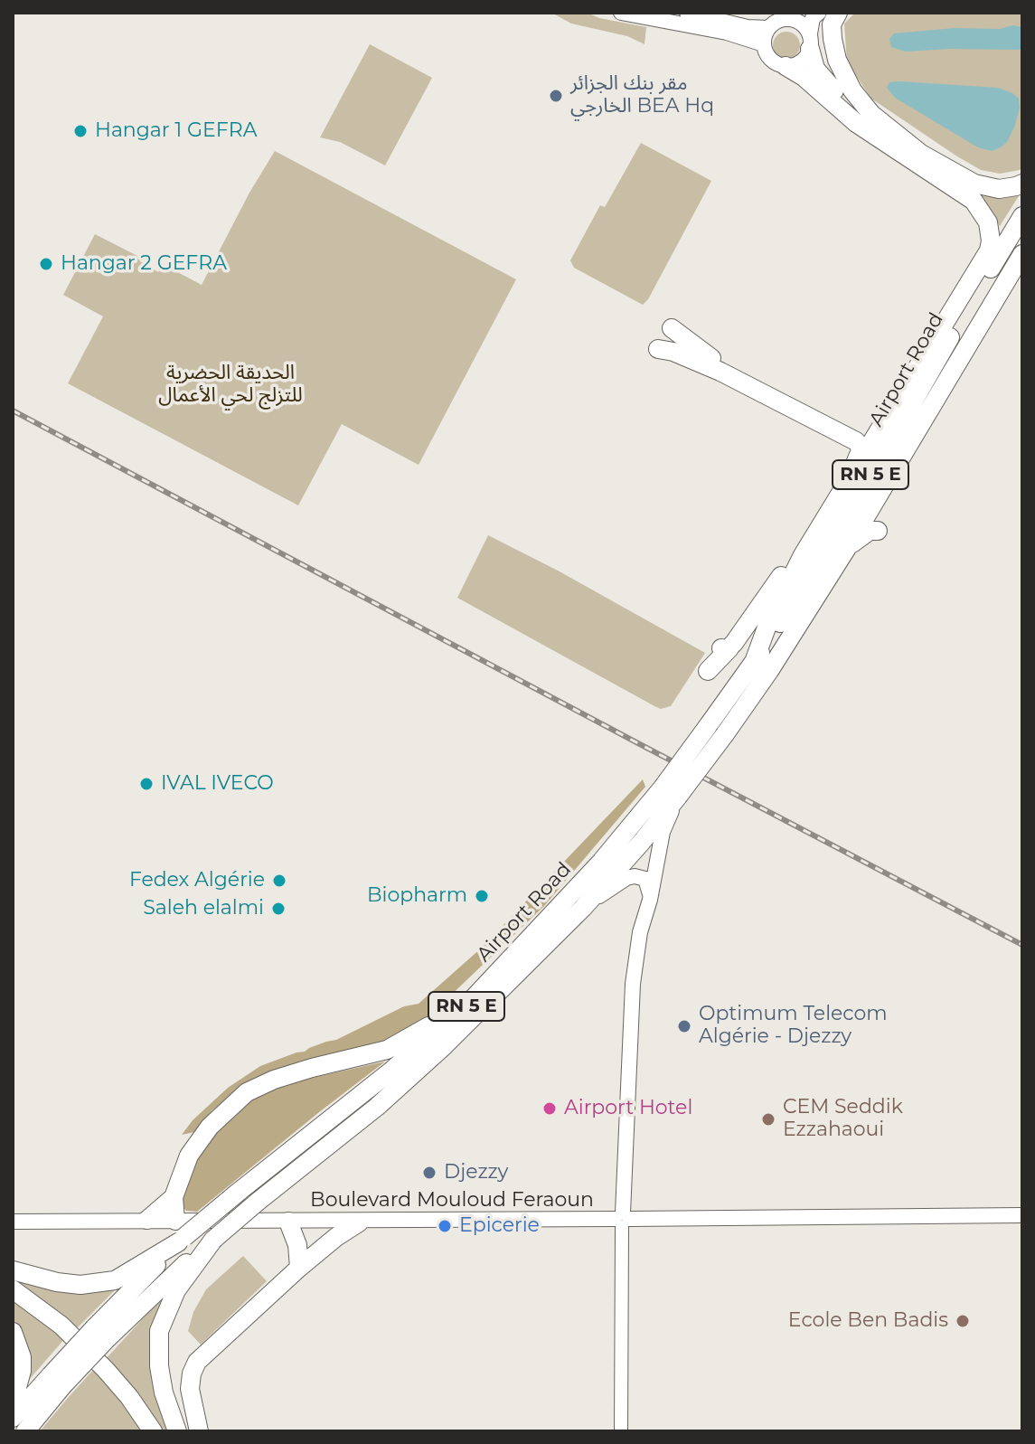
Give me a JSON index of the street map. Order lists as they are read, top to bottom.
{
  "streets": {
    "highway": ["Airport Road", "RN 5 E"],
    "main road": ["Boulevard Mouloud Feraoun"]
  },
  "crossings": [
    ["Airport Road", "RN 5 E"],
    ["Airport Road", "Boulevard Mouloud Feraoun"],
    ["RN 5 E", "Boulevard Mouloud Feraoun"]
  ],
  "parks": ["الحديقة الحضرية للتزلج لحي الأعمال"],
  "places": [
    "مقر بنك الجزائر الخارجي BEA Hq",
    "Hangar 1 GEFRA",
    "Hangar 2 GEFRA",
    "IVAL IVECO",
    "Fedex Algérie",
    "Biopharm",
    "Saleh elalmi",
    "Optimum Telecom Algérie - Djezzy",
    "Airport Hotel",
    "CEM Seddik Ezzahaoui",
    "Djezzy",
    "Epicerie",
    "Ecole Ben Badis"
  ]
}
